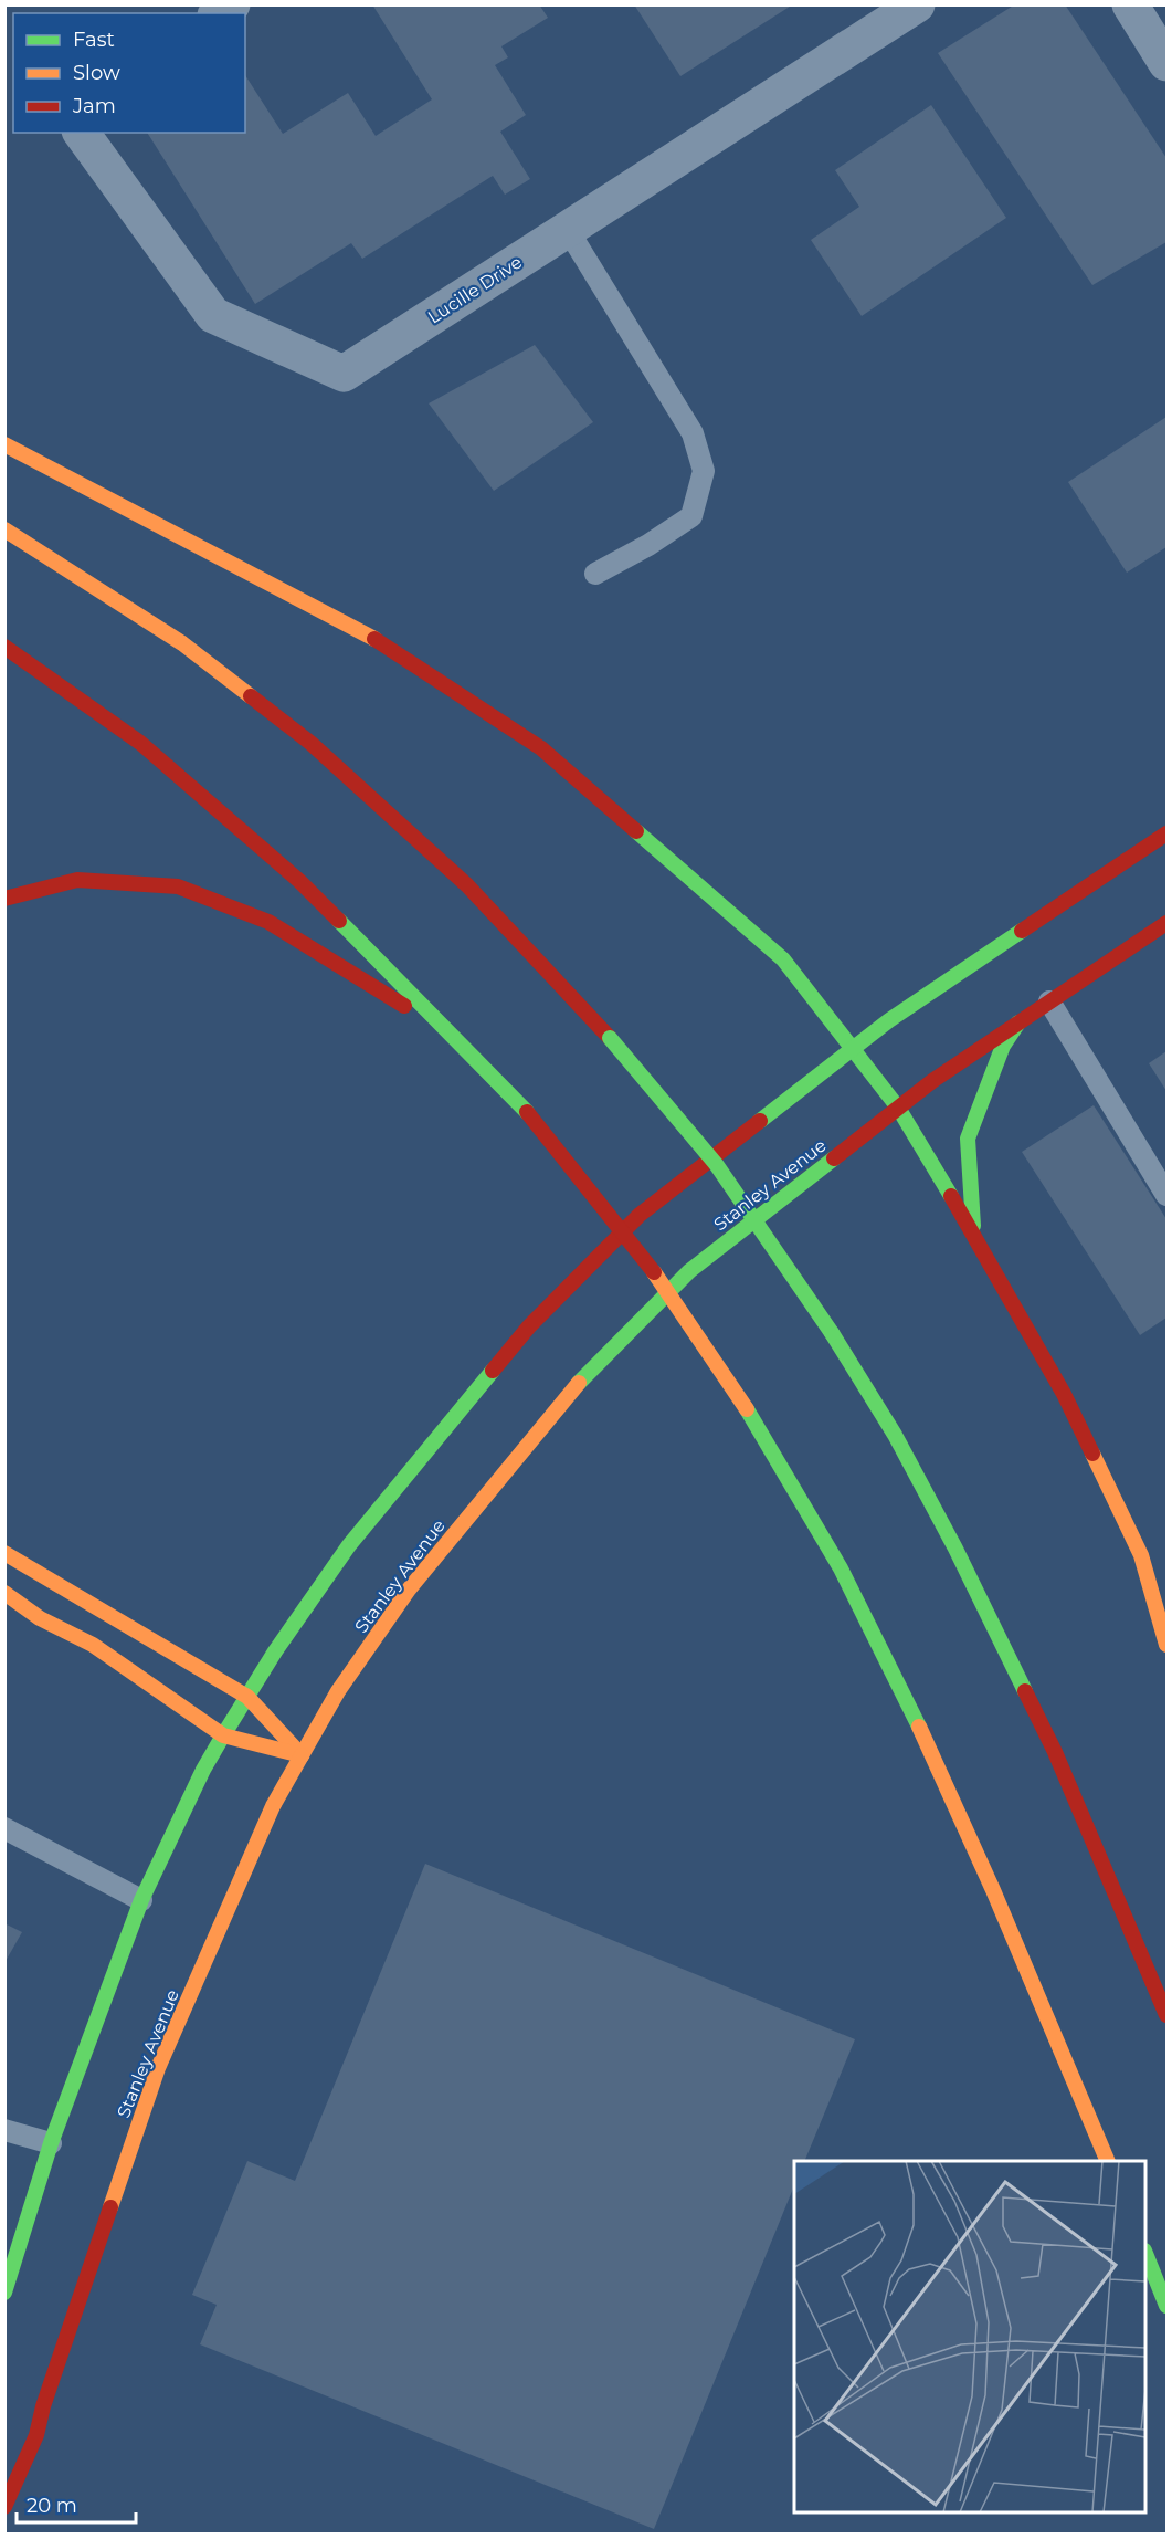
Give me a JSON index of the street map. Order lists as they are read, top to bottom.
{
  "streets": {
    "main road": ["Stanley Avenue"],
    "street": ["Lucille Drive"]
  },
  "legend": ["Fast", "Slow", "Jam"],
  "scale_bar": "20 m"
}
